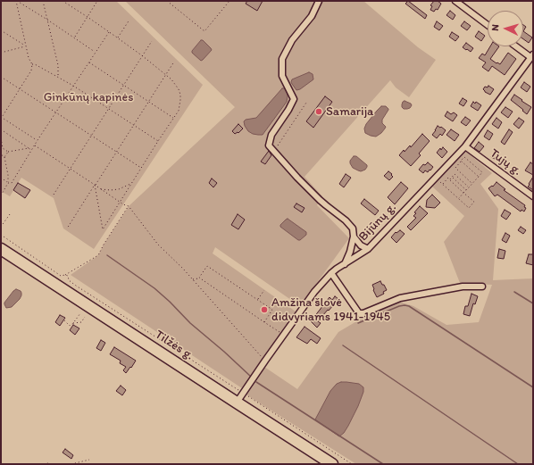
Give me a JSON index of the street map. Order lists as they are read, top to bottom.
{
  "streets": {
    "highway": ["Tilžės g."],
    "street": ["Tujų g.", "Bijūnų g."]
  },
  "crossings": [
    ["Tujų g.", "Bijūnų g."],
    ["Bijūnų g.", "Tilžės g."]
  ],
  "parks": ["Ginkūnų kapinės"],
  "places": ["Samarija", "Amžina šlovė didvyriams 1941-1945"],
  "north": "left"
}
